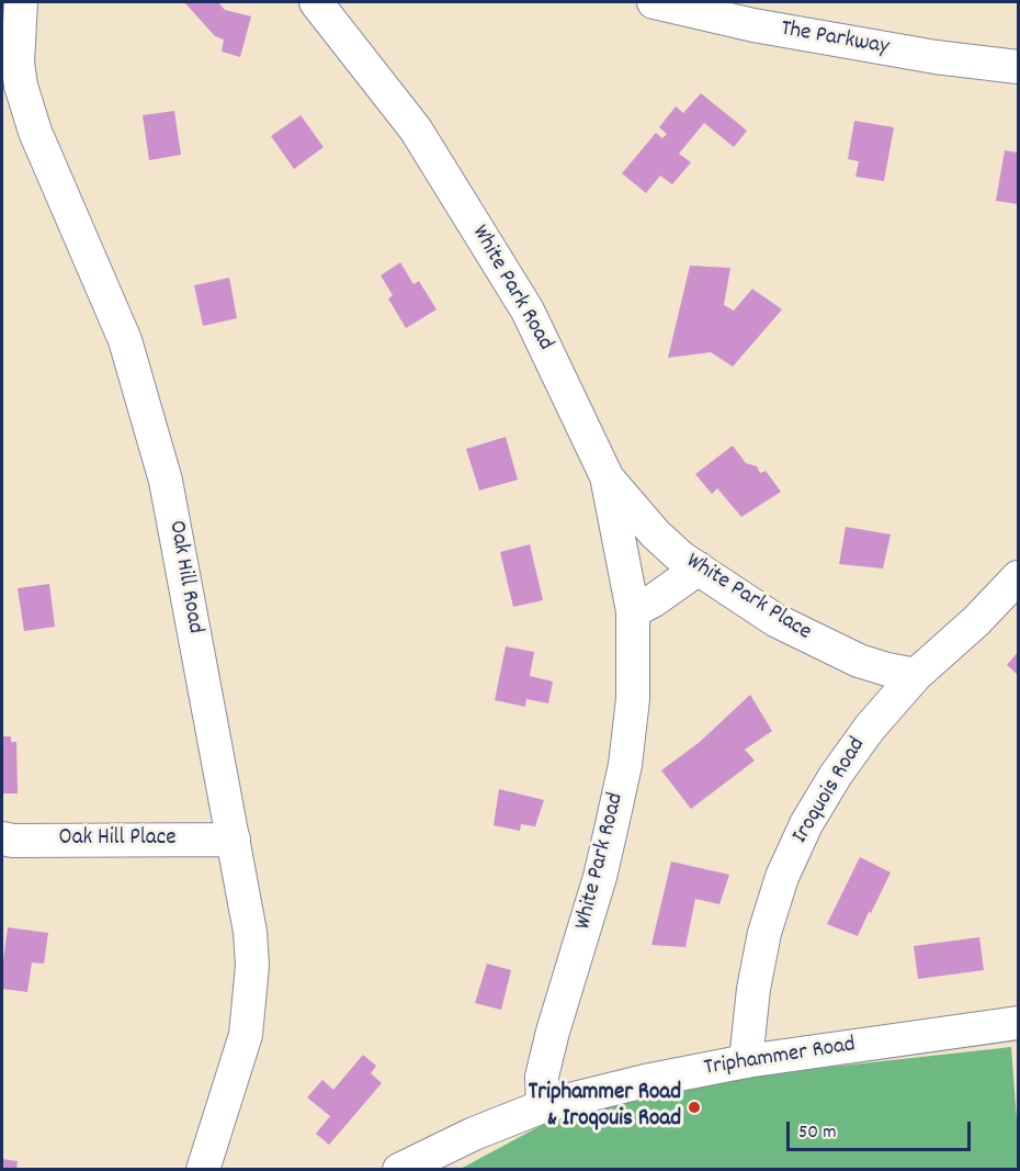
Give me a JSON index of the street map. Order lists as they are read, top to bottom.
{
  "streets": {
    "street": [
      "The Parkway",
      "White Park Road",
      "Oak Hill Road",
      "White Park Place",
      "Iroquois Road",
      "Oak Hill Place",
      "Triphammer Road"
    ]
  },
  "crossings": [
    ["White Park Road", "White Park Place"],
    ["White Park Road", "Triphammer Road"],
    ["Oak Hill Road", "Oak Hill Place"],
    ["White Park Place", "Iroquois Road"],
    ["Iroquois Road", "Triphammer Road"]
  ],
  "places": ["Triphammer Road & Iroqouis Road"],
  "scale_bar": "50 m"
}
